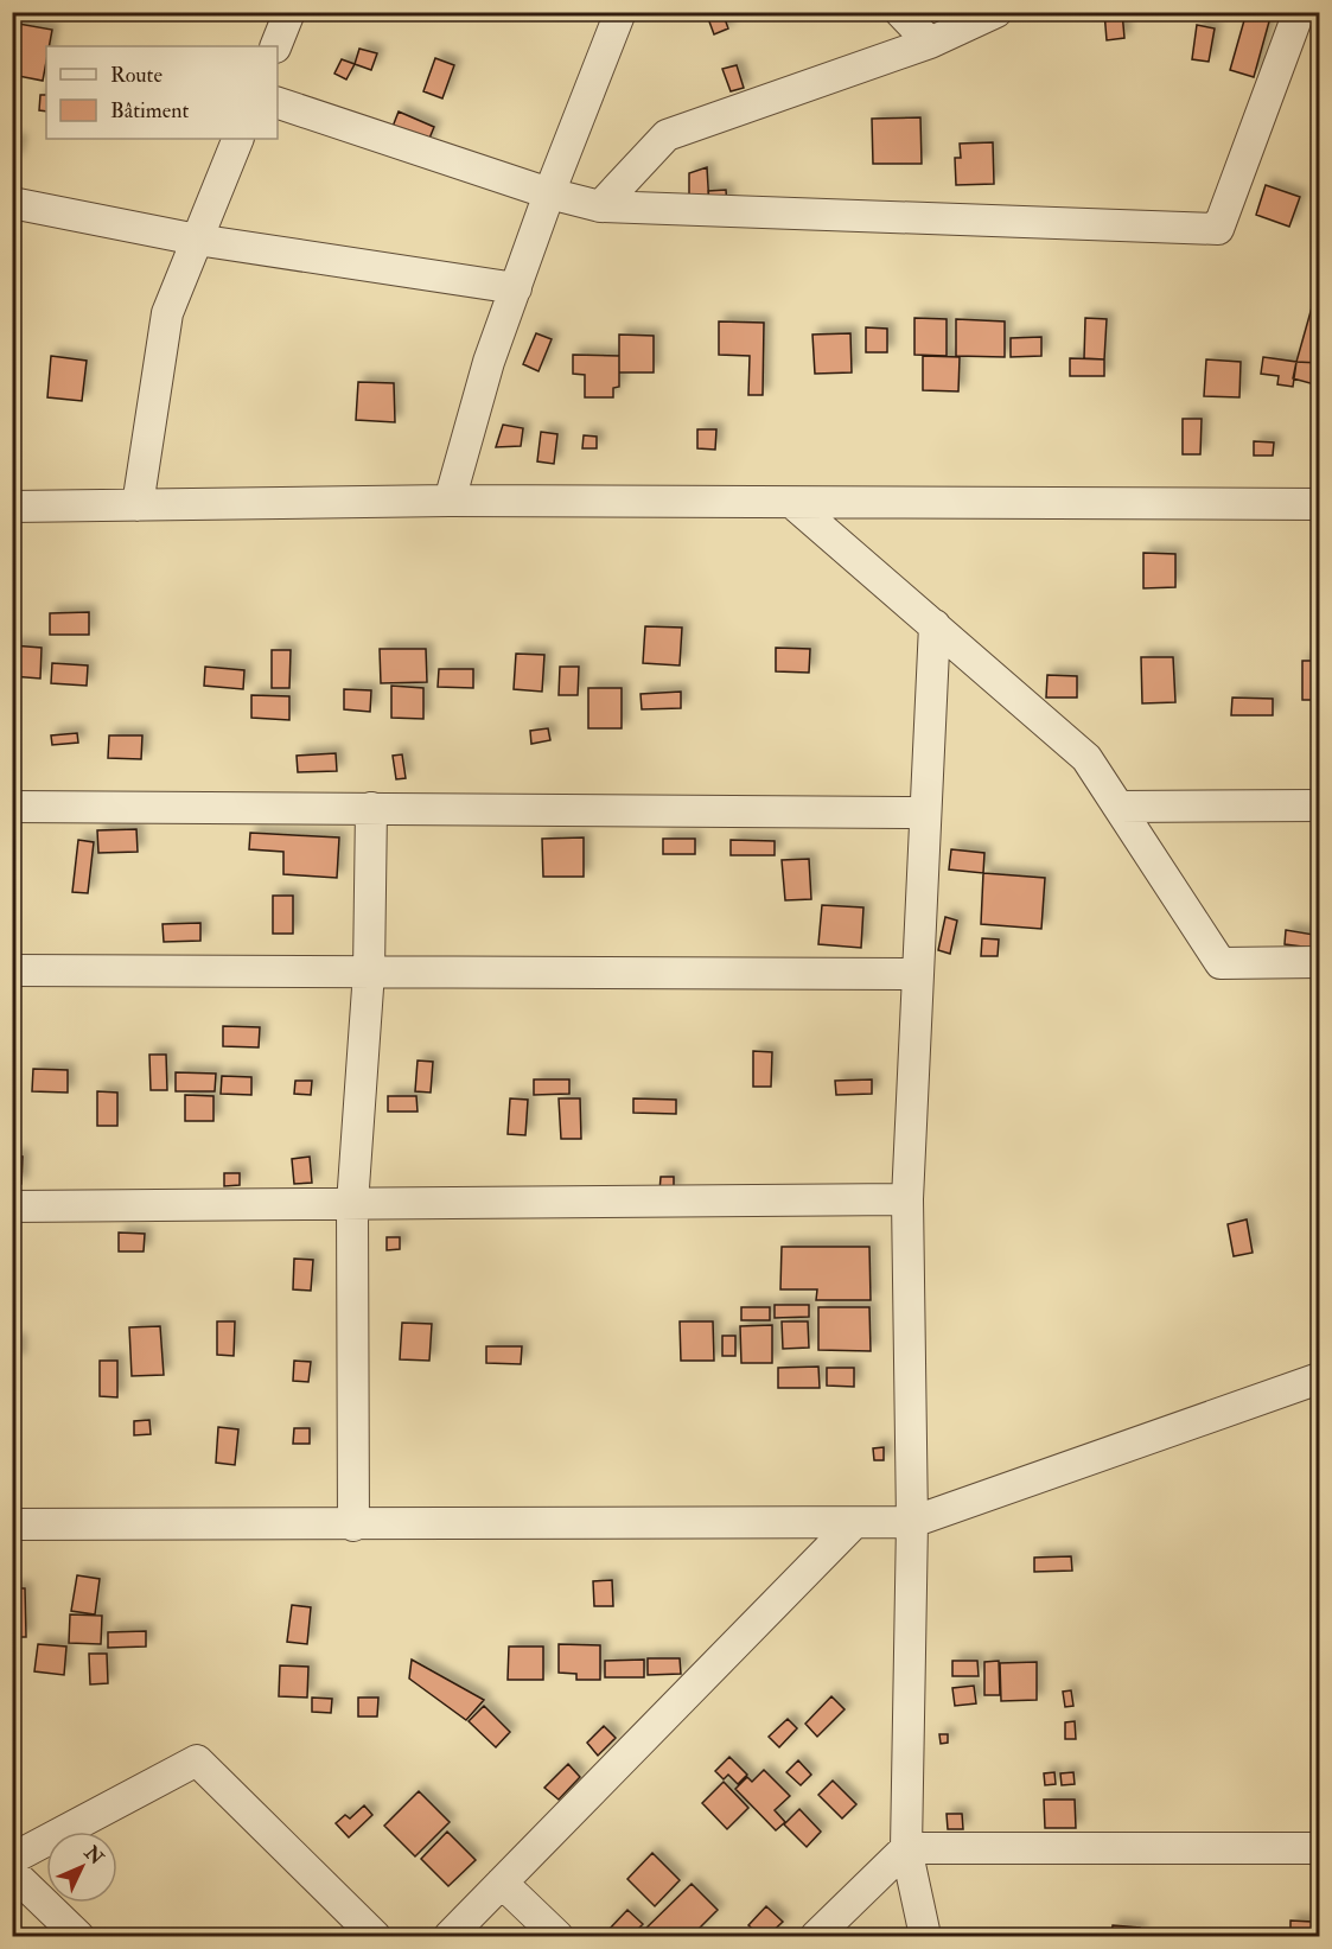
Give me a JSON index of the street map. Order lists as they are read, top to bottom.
{
  "legend": ["Route", "Bâtiment"],
  "north": "top right"
}
